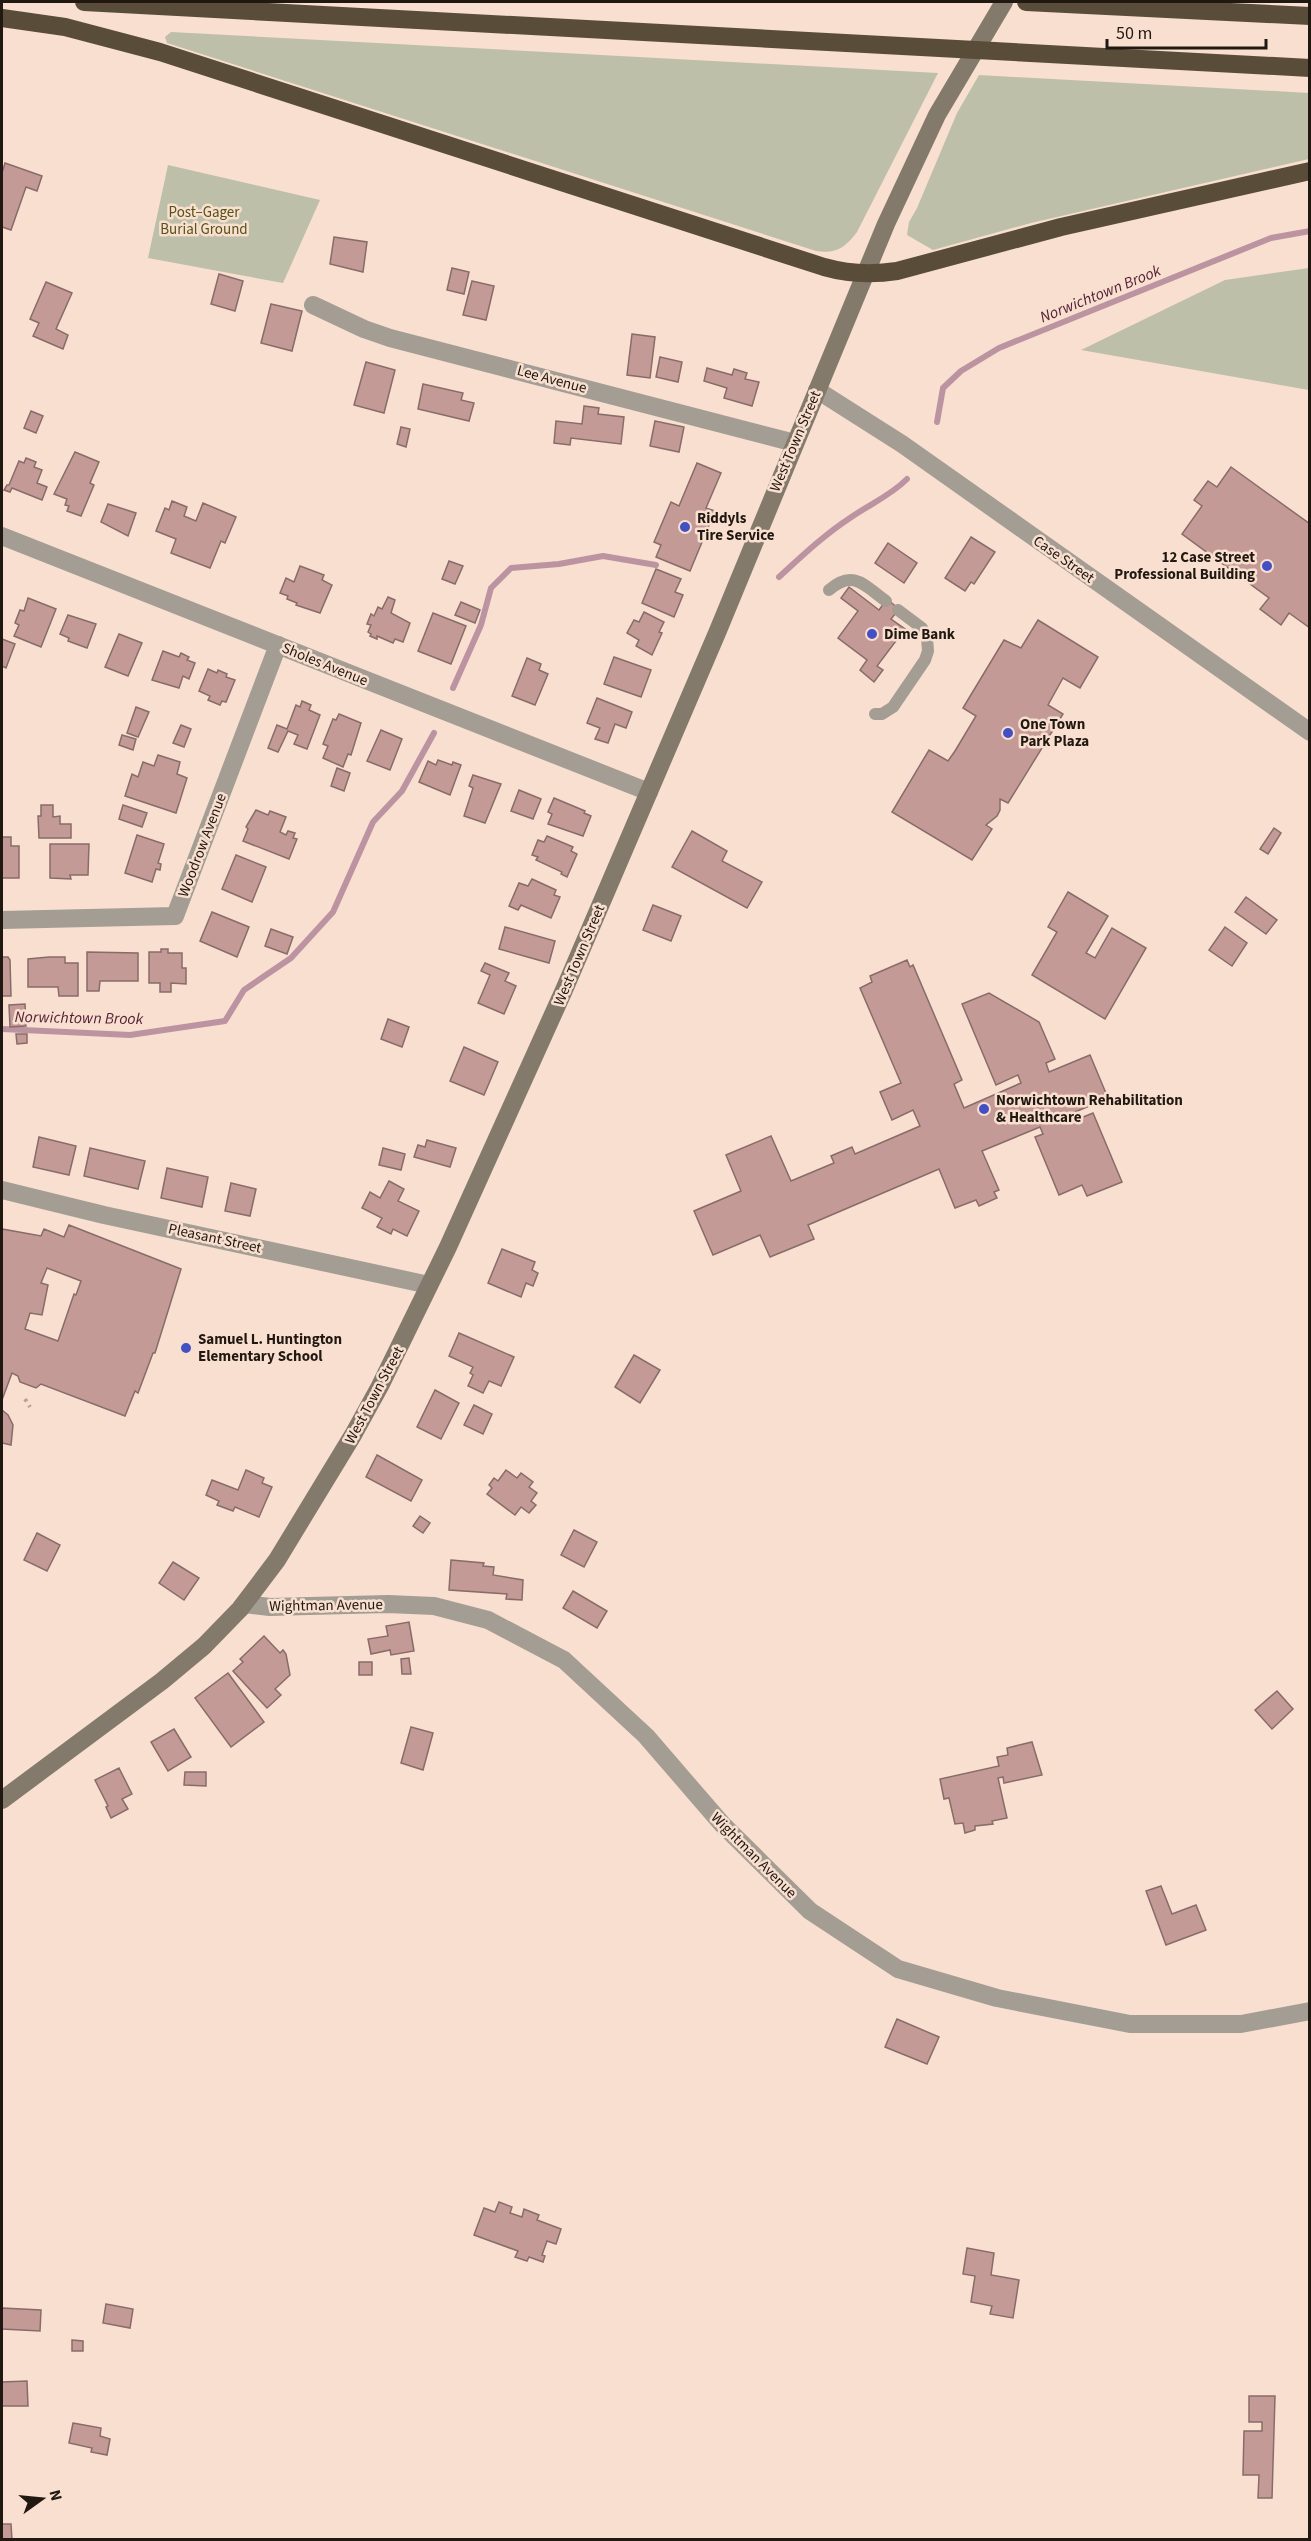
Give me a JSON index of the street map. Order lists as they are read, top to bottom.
{
  "streets": {
    "main road": ["West Town Street"],
    "street": [
      "Lee Avenue",
      "Case Street",
      "Sholes Avenue",
      "Woodrow Avenue",
      "Pleasant Street",
      "Wightman Avenue"
    ]
  },
  "crossings": [
    ["Lee Avenue", "West Town Street"],
    ["West Town Street", "Case Street"],
    ["West Town Street", "Sholes Avenue"],
    ["West Town Street", "Pleasant Street"],
    ["West Town Street", "Wightman Avenue"],
    ["Sholes Avenue", "Woodrow Avenue"]
  ],
  "water": ["Norwichtown Brook"],
  "parks": ["Post–Gager Burial Ground"],
  "places": [
    "Riddyls Tire Service",
    "12 Case Street Professional Building",
    "Dime Bank",
    "One Town Park Plaza",
    "Norwichtown Rehabilitation & Healthcare",
    "Samuel L. Huntington Elementary School"
  ],
  "scale_bar": "50 m",
  "north": "right"
}
